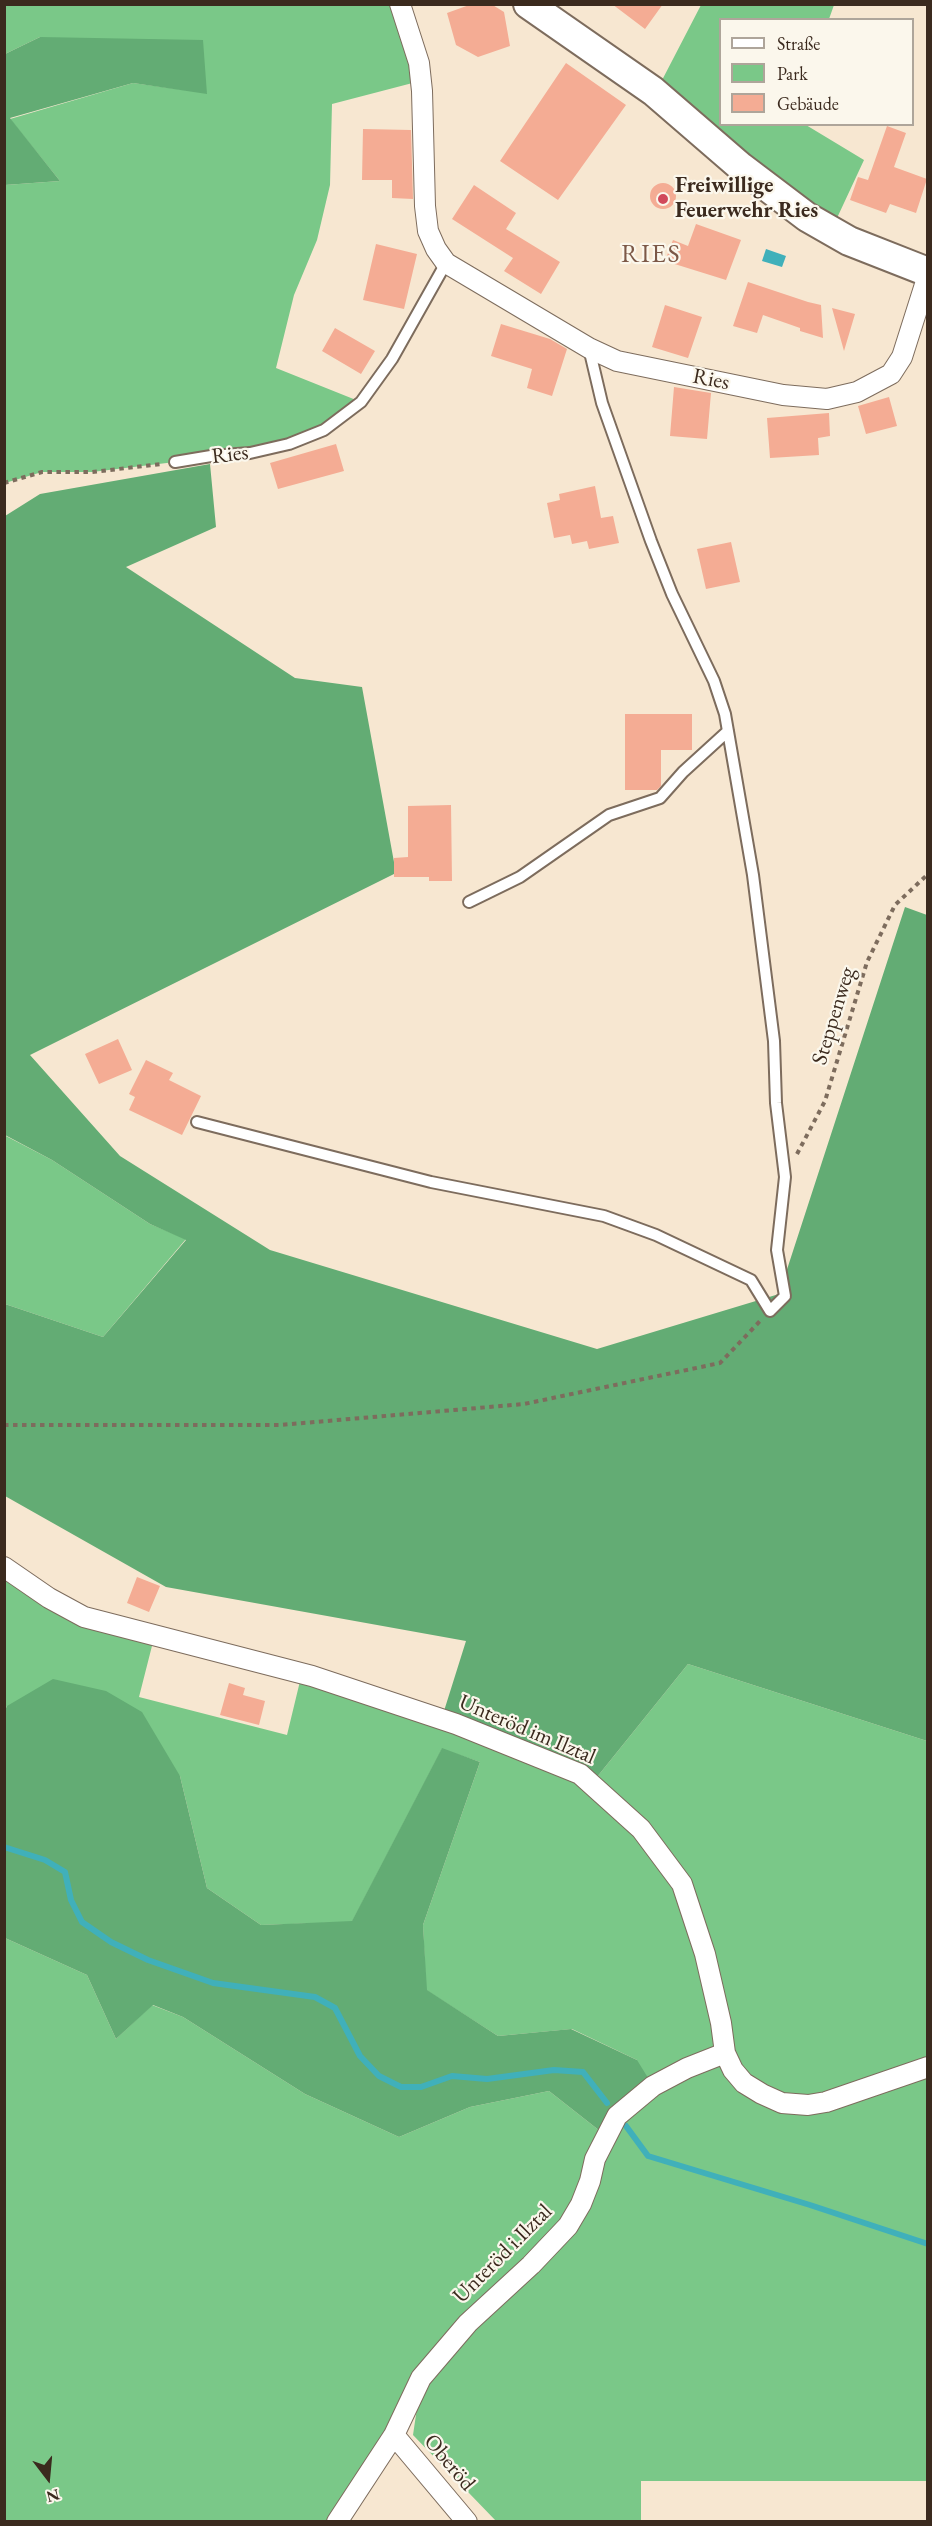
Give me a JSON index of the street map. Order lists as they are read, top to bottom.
{
  "streets": {
    "street": [
      "Ries",
      "Unteröd im Ilztal",
      "Unteröd i.Ilztal",
      "Oberöd"
    ],
    "path": ["Steppenweg"]
  },
  "crossings": [
    ["Unteröd im Ilztal", "Unteröd i.Ilztal"],
    ["Unteröd i.Ilztal", "Oberöd"]
  ],
  "districts": ["RIES"],
  "places": ["Freiwillige Feuerwehr Ries"],
  "legend": ["Straße", "Park", "Gebäude"],
  "north": "bottom"
}
